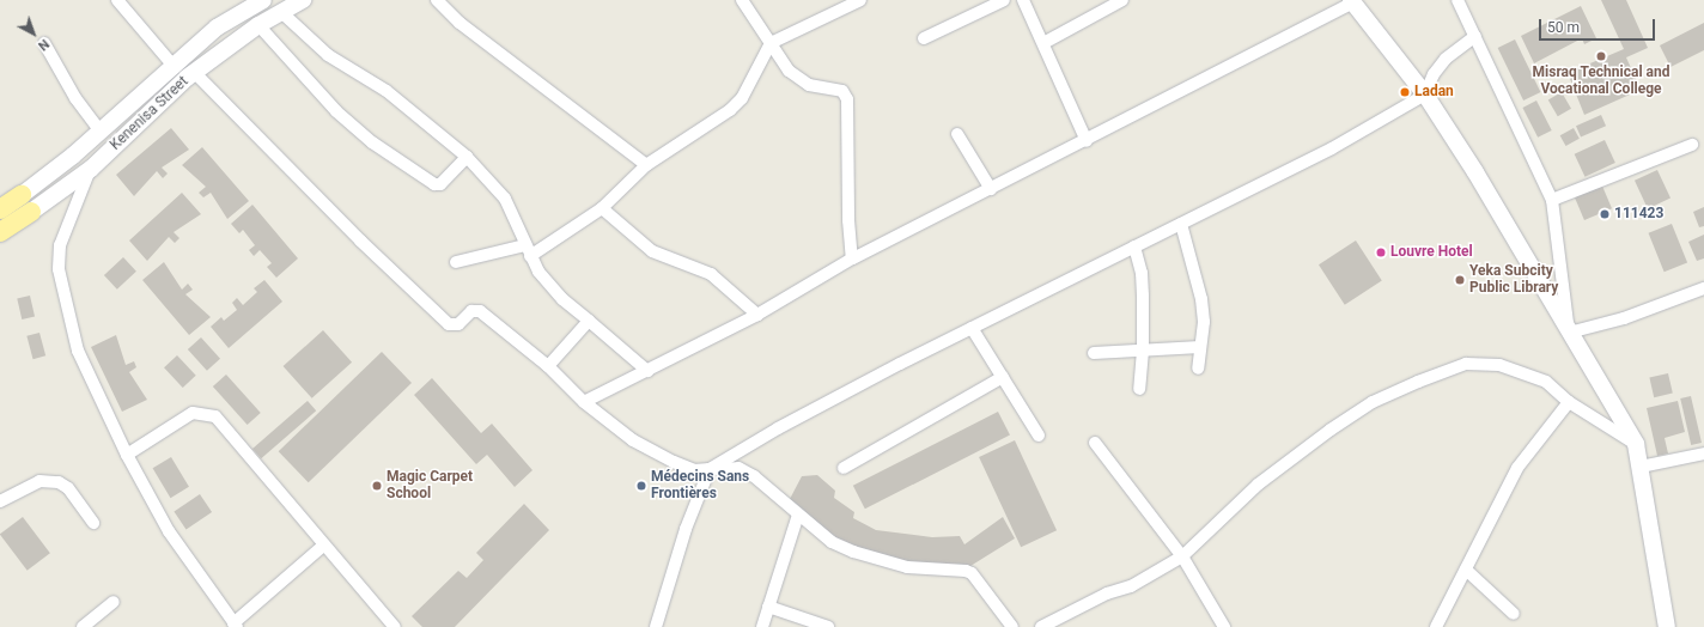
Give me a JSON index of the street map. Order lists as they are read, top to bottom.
{
  "streets": {
    "main road": ["Kenenisa Street"]
  },
  "places": [
    "Misraq Technical and Vocational College",
    "Ladan",
    "111423",
    "Louvre Hotel",
    "Yeka Subcity Public Library",
    "Magic Carpet School",
    "Médecins Sans Frontières"
  ],
  "scale_bar": "50 m",
  "north": "bottom right"
}
